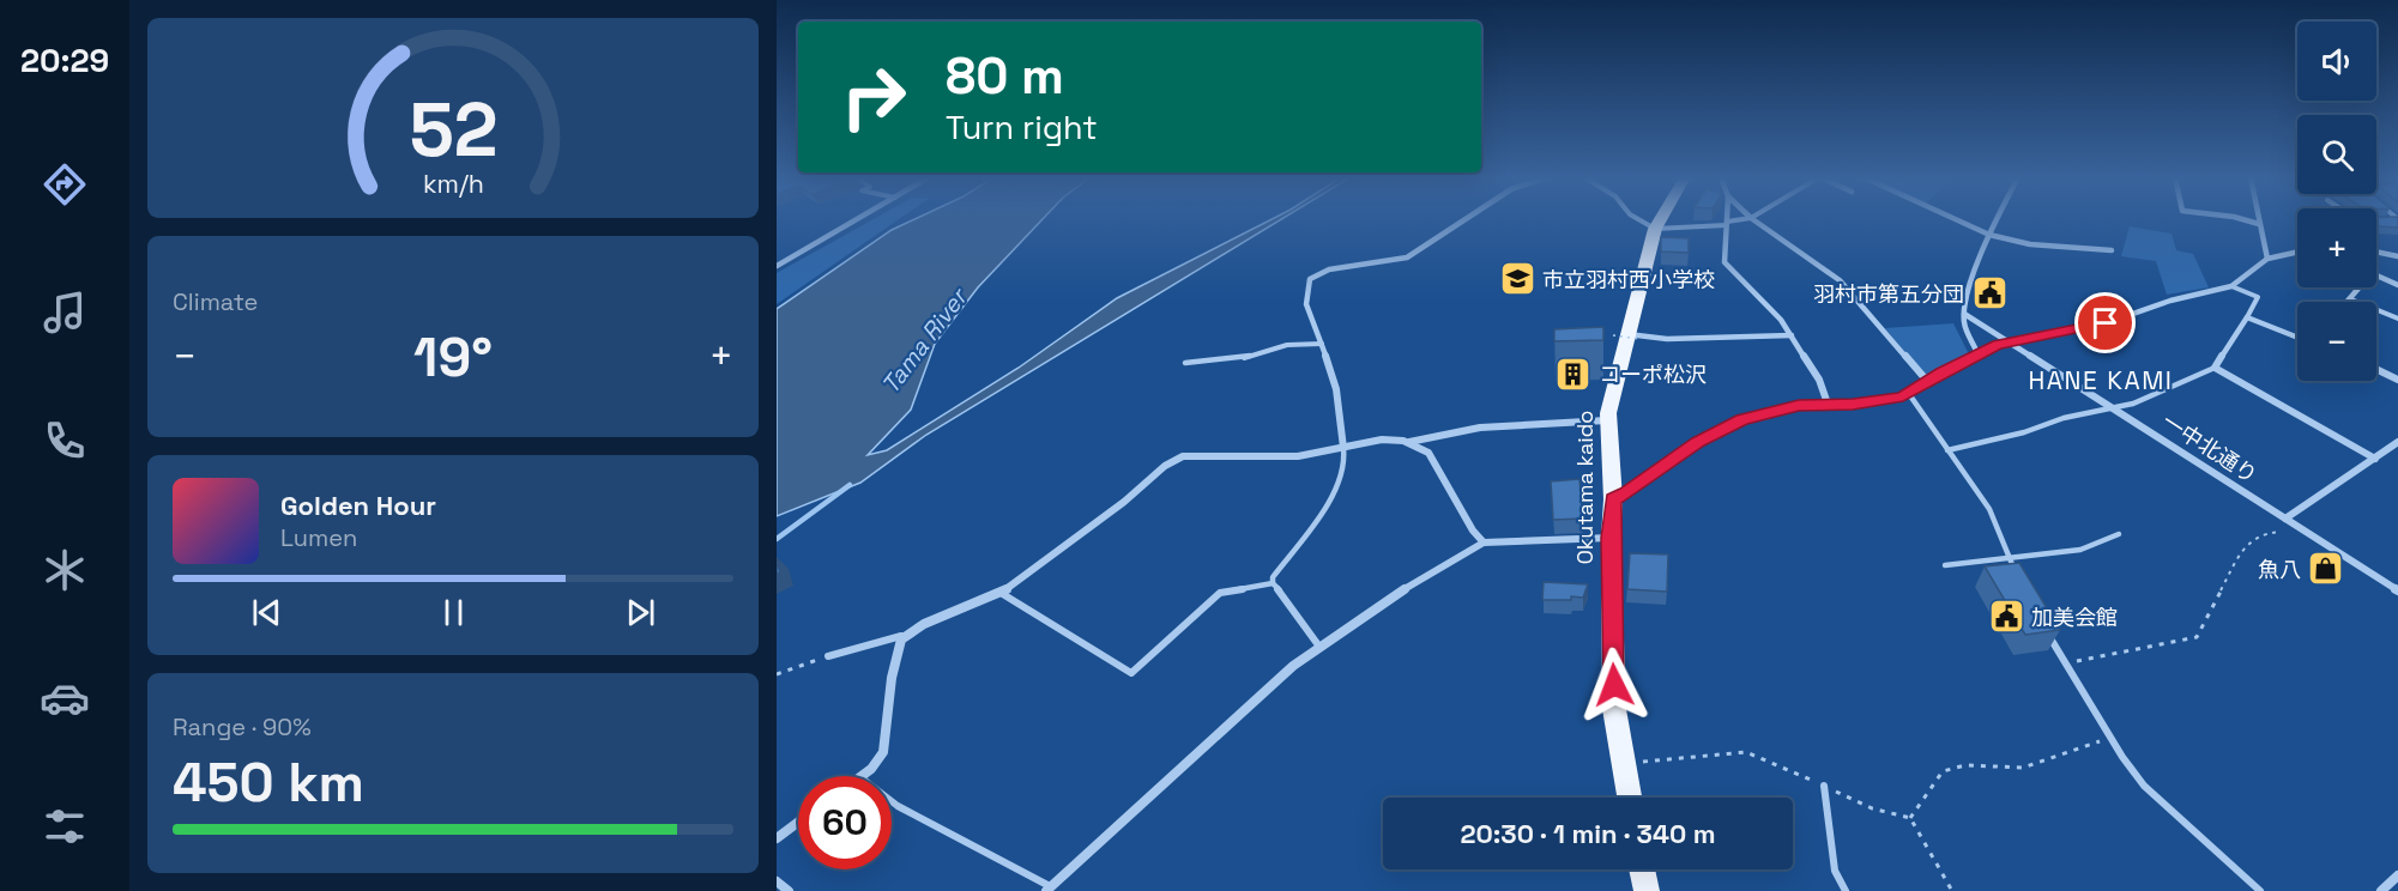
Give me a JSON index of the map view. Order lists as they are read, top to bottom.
{
  "streets": {
    "main road": ["Okutama kaido"],
    "street": ["一中北通り"]
  },
  "districts": ["HANE KAMI"],
  "water": ["Tama River"],
  "places": {
    "school or university": ["市立羽村西小学校"],
    "public building": ["羽村市第五分団", "加美会館"],
    "building": ["コーポ松沢"],
    "shop": ["魚八"]
  },
  "page": {
    "tabs": "20:29",
    "map_buttons": ["+", "−"],
    "turn": ["80 m", "Turn right"],
    "tile": [
      "Climate",
      ["Range · 90%", "450 km"]
    ],
    "heat": ["−", "19°", "+"],
    "song": ["Golden Hour", "Lumen"],
    "limit": "60",
    "trip": "20:30 · 1 min · 340 m",
    "gauge": ["52", "km/h"]
  }
}
